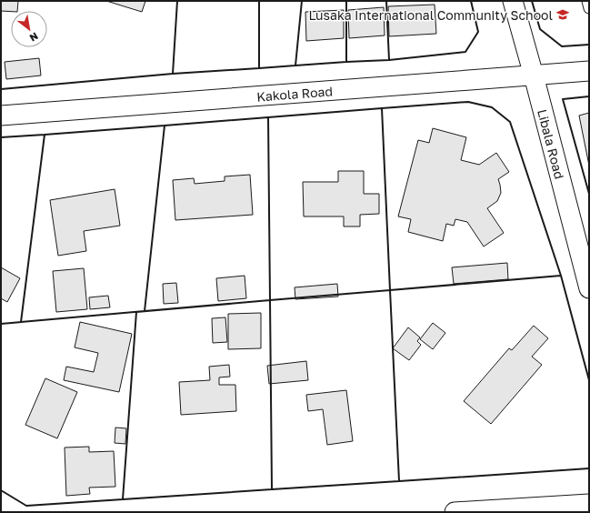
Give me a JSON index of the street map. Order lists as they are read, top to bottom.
{
  "streets": {
    "street": ["Kakola Road", "Libala Road"]
  },
  "crossings": [
    ["Kakola Road", "Libala Road"]
  ],
  "places": {
    "school or university": ["Lusaka International Community School"]
  },
  "north": "bottom right"
}
